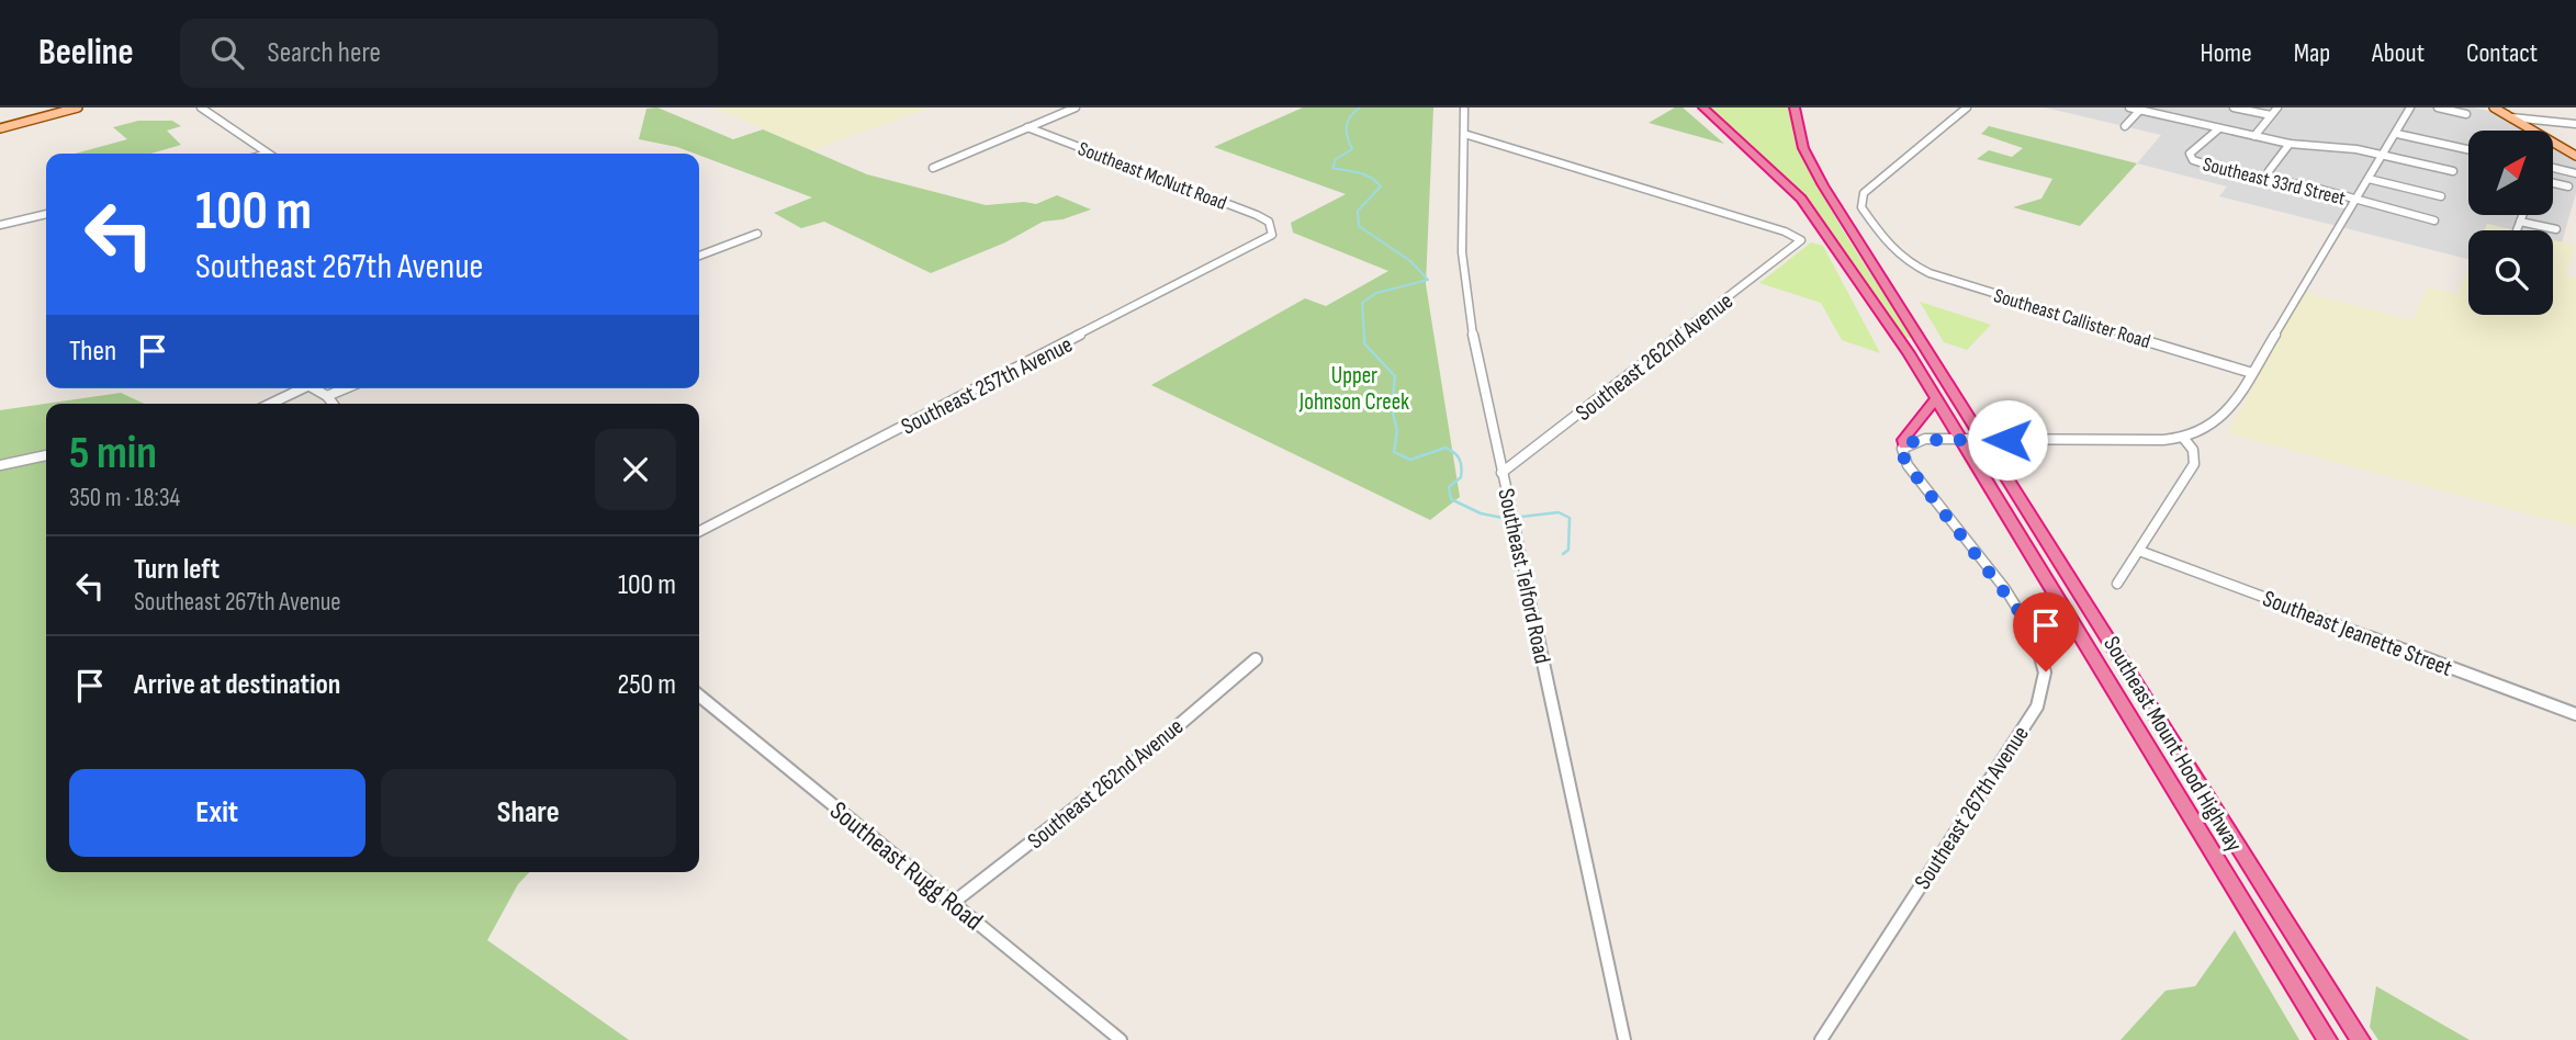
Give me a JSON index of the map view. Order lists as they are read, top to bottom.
{
  "streets": {
    "highway": ["Southeast Mount Hood Highway"],
    "street": [
      "Southeast McNutt Road",
      "Southeast 33rd Street",
      "Southeast Callister Road",
      "Southeast 262nd Avenue",
      "Southeast 257th Avenue",
      "Southeast Telford Road",
      "Southeast Jeanette Street",
      "Southeast 267th Avenue",
      "Southeast Rugg Road"
    ]
  },
  "crossings": [
    ["Southeast McNutt Road", "Southeast 257th Avenue"],
    ["Southeast 262nd Avenue", "Southeast Telford Road"],
    ["Southeast 262nd Avenue", "Southeast Rugg Road"]
  ],
  "parks": ["Upper Johnson Creek"],
  "north": "top right",
  "page": {
    "header": "Beeline",
    "search": "Search here",
    "nav": [
      "Home",
      "Map",
      "About",
      "Contact"
    ],
    "turn": ["100 m", "Southeast 267th Avenue"],
    "then": "Then",
    "heading": ["5 min", "350 m · 18:34"],
    "list": [
      {
        "name": "Turn left",
        "note": "Southeast 267th Avenue",
        "value": "100 m"
      },
      {
        "name": "Arrive at destination",
        "value": "250 m"
      }
    ],
    "buttons": ["Exit", "Share"]
  }
}
